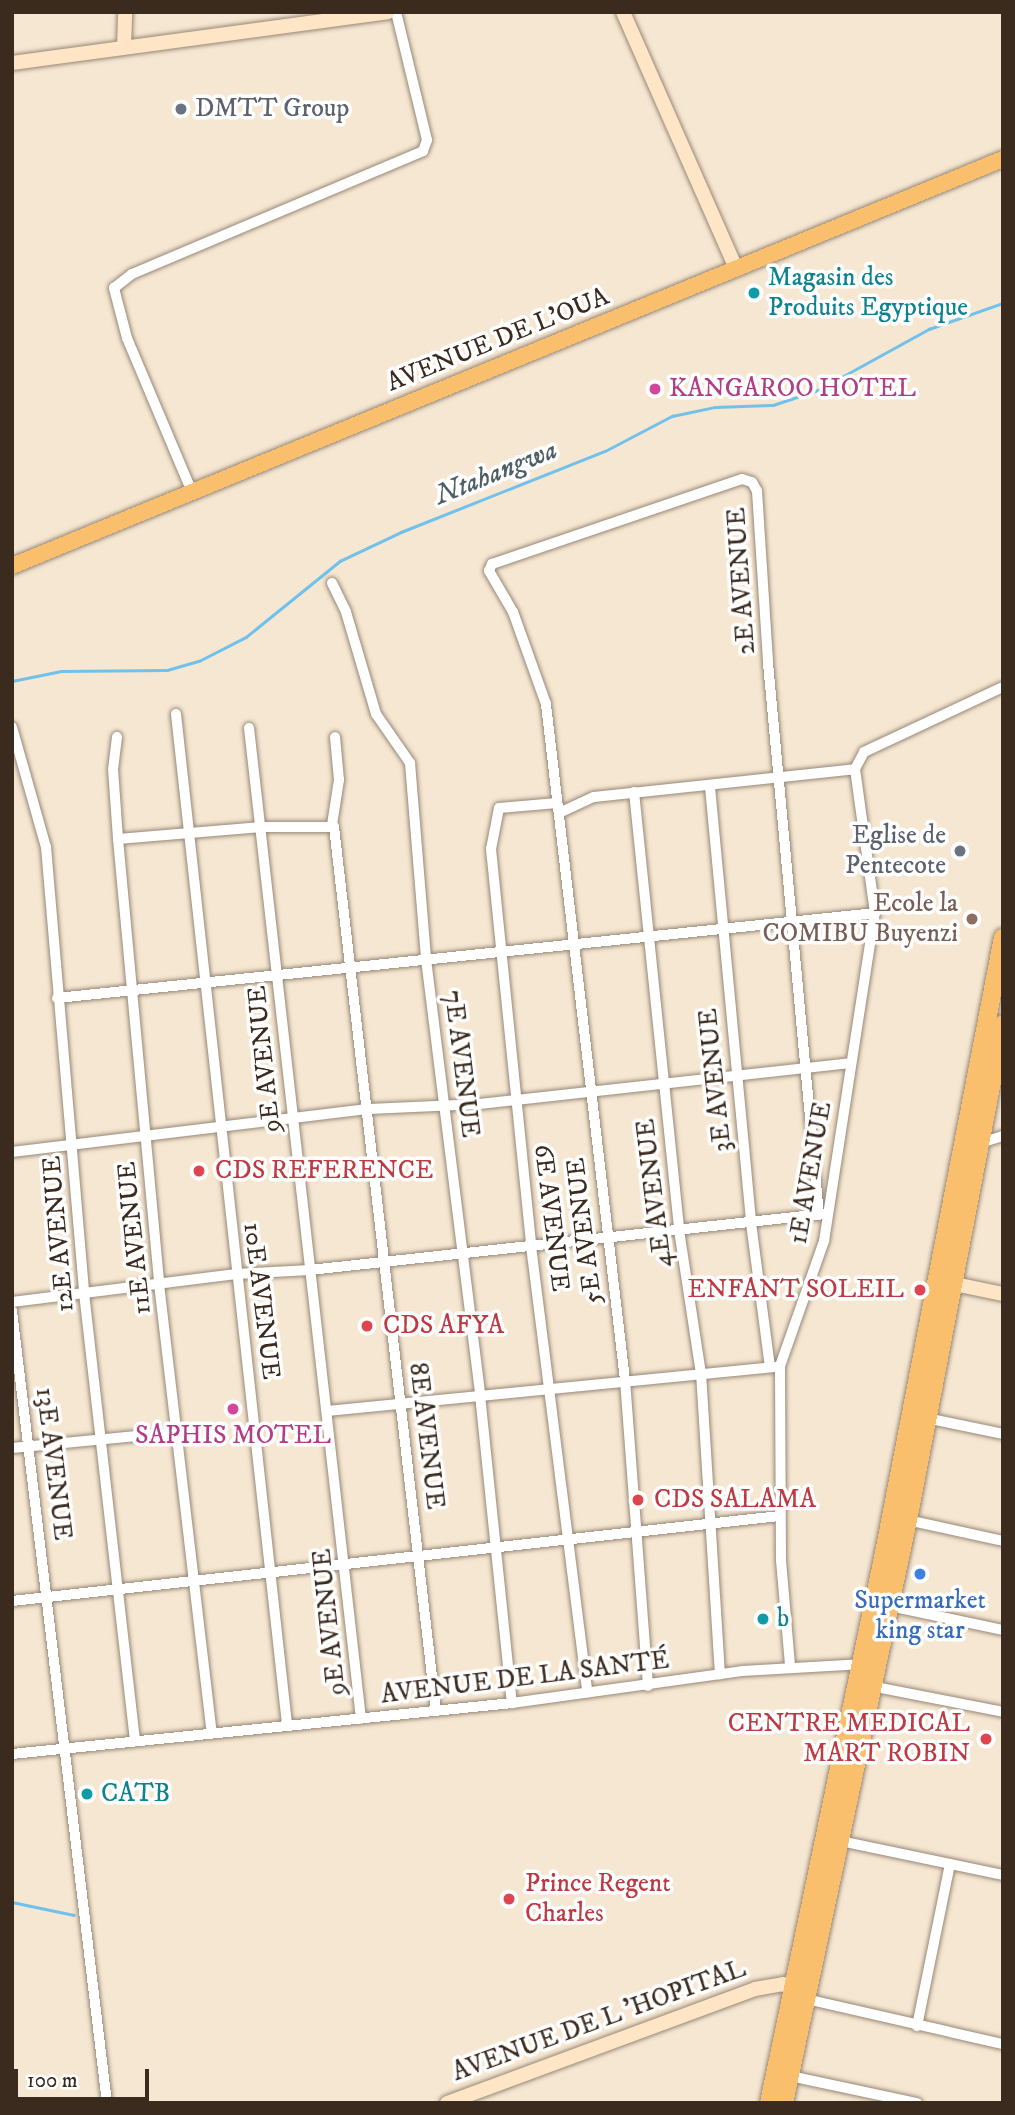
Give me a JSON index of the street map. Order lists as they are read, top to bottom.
{
  "streets": {
    "main road": ["AVENUE DE L'OUA"],
    "street": [
      "2E AVENUE",
      "9E AVENUE",
      "7E AVENUE",
      "3E AVENUE",
      "1E AVENUE",
      "4E AVENUE",
      "6E AVENUE",
      "5E AVENUE",
      "12E AVENUE",
      "11E AVENUE",
      "10E AVENUE",
      "8E AVENUE",
      "13E AVENUE",
      "AVENUE DE LA SANTÉ",
      "AVENUE DE L 'HOPITAL"
    ]
  },
  "crossings": [
    ["2E AVENUE", "1E AVENUE"],
    ["2E AVENUE", "6E AVENUE"],
    ["2E AVENUE", "5E AVENUE"],
    ["9E AVENUE", "AVENUE DE LA SANTÉ"],
    ["7E AVENUE", "AVENUE DE LA SANTÉ"],
    ["3E AVENUE", "1E AVENUE"],
    ["1E AVENUE", "AVENUE DE LA SANTÉ"],
    ["4E AVENUE", "AVENUE DE LA SANTÉ"],
    ["6E AVENUE", "5E AVENUE"],
    ["6E AVENUE", "AVENUE DE LA SANTÉ"],
    ["5E AVENUE", "AVENUE DE LA SANTÉ"],
    ["12E AVENUE", "AVENUE DE LA SANTÉ"],
    ["11E AVENUE", "AVENUE DE LA SANTÉ"],
    ["10E AVENUE", "AVENUE DE LA SANTÉ"],
    ["8E AVENUE", "AVENUE DE LA SANTÉ"],
    ["13E AVENUE", "AVENUE DE LA SANTÉ"]
  ],
  "water": ["Ntahangwa"],
  "places": [
    "DMTT Group",
    "Magasin des Produits Egyptique",
    "KANGAROO HOTEL",
    "Eglise de Pentecote",
    "Ecole la COMIBU Buyenzi",
    "CDS REFERENCE",
    "ENFANT SOLEIL",
    "CDS AFYA",
    "SAPHIS MOTEL",
    "CDS SALAMA",
    "Supermarket king star",
    "b",
    "CENTRE MEDICAL MART ROBIN",
    "CATB",
    "Prince Regent Charles"
  ],
  "scale_bar": "100 m"
}
